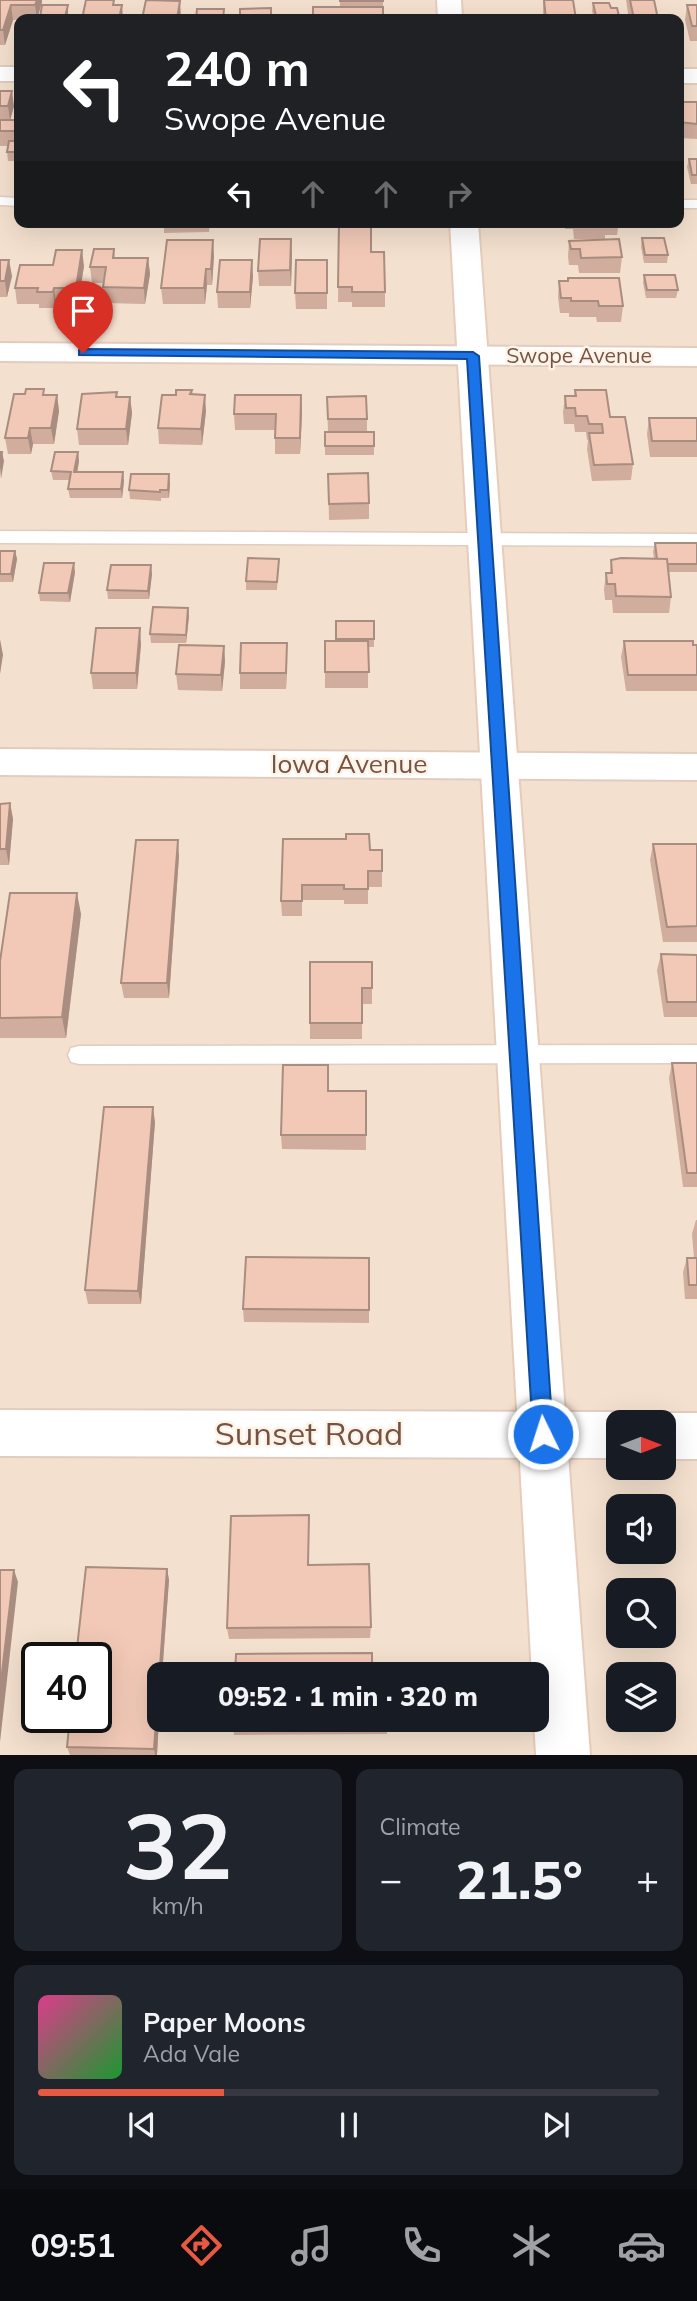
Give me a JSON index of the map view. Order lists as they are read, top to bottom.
{
  "streets": {
    "street": ["Swope Avenue", "Iowa Avenue", "Sunset Road"]
  },
  "north": "right",
  "page": {
    "turn": ["240 m", "Swope Avenue"],
    "limit": "40",
    "trip": "09:52 · 1 min · 320 m",
    "tile": [
      ["32", "km/h"],
      "Climate"
    ],
    "heat": ["−", "21.5°", "+"],
    "song": ["Paper Moons", "Ada Vale"],
    "tabs": "09:51"
  }
}
